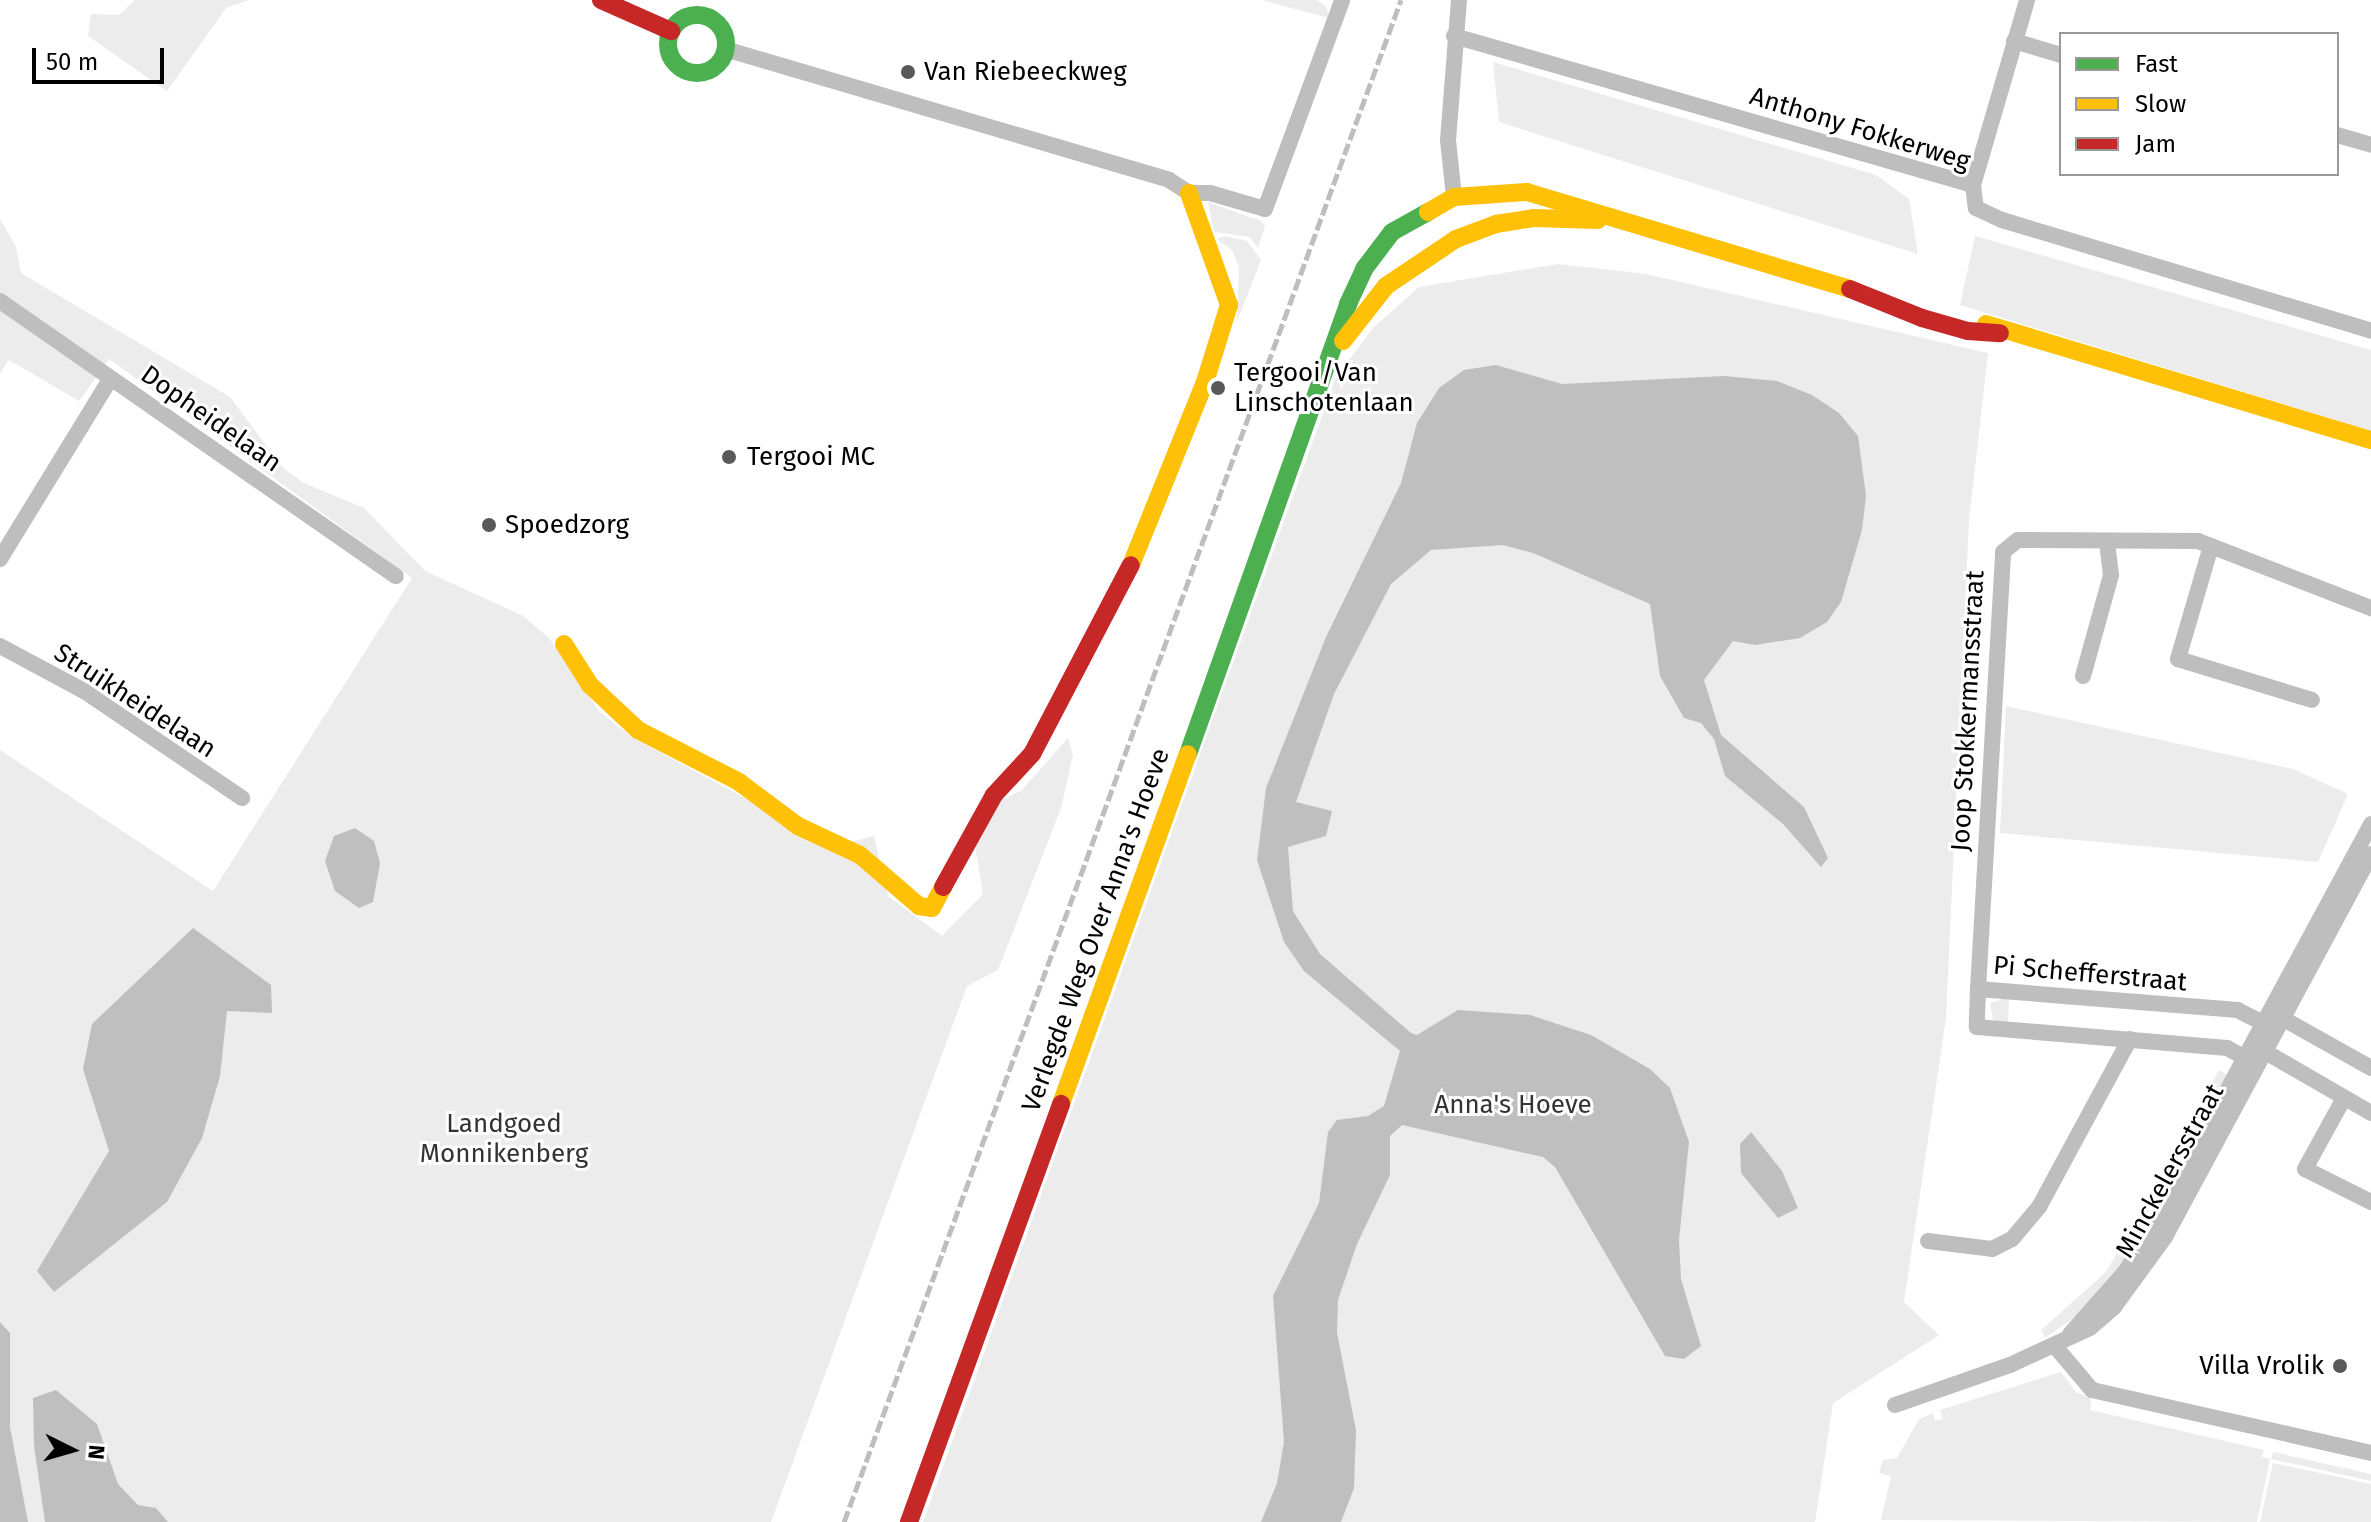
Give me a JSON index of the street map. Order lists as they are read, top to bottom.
{
  "streets": {
    "main road": ["Verlegde Weg Over Anna's Hoeve"],
    "street": [
      "Anthony Fokkerweg",
      "Dopheidelaan",
      "Struikheidelaan",
      "Joop Stokkermansstraat",
      "Pi Schefferstraat",
      "Minckelersstraat"
    ]
  },
  "crossings": [
    ["Joop Stokkermansstraat", "Pi Schefferstraat"],
    ["Pi Schefferstraat", "Minckelersstraat"]
  ],
  "parks": ["Anna's Hoeve", "Landgoed Monnikenberg"],
  "places": [
    "Van Riebeeckweg",
    "Tergooi/Van Linschotenlaan",
    "Tergooi MC",
    "Spoedzorg",
    "Villa Vrolik"
  ],
  "legend": ["Fast", "Slow", "Jam"],
  "scale_bar": "50 m",
  "north": "right"
}
